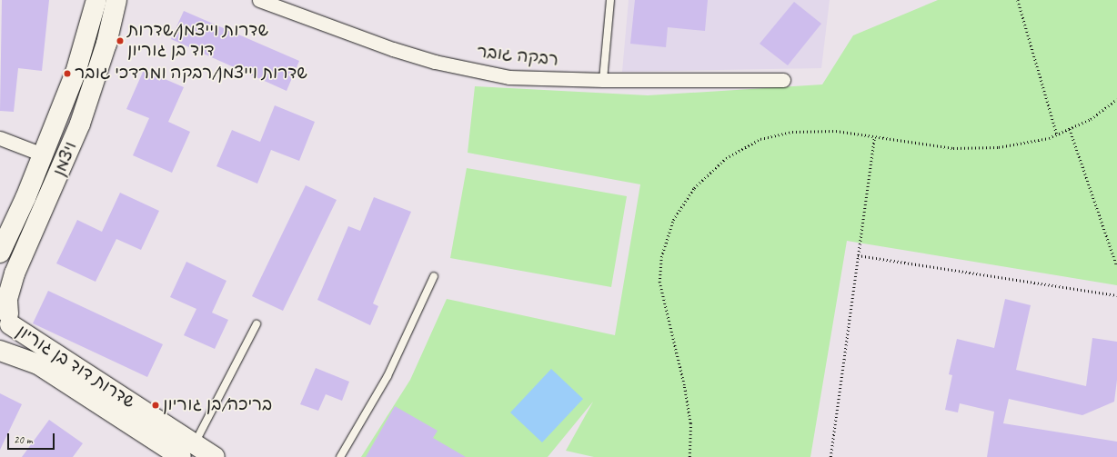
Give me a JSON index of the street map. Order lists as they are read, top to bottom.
{
  "streets": {
    "street": ["רבקה גובר", "ויצמן", "שדרות דוד בן גוריון"]
  },
  "crossings": [
    ["ויצמן", "שדרות דוד בן גוריון"]
  ],
  "places": ["שדרות וייצמן/שדרות דוד בן גוריון", "שדרות וייצמן/רבקה ומרדכי גובר", "בריכה/בן גוריון"],
  "scale_bar": "20 m"
}
